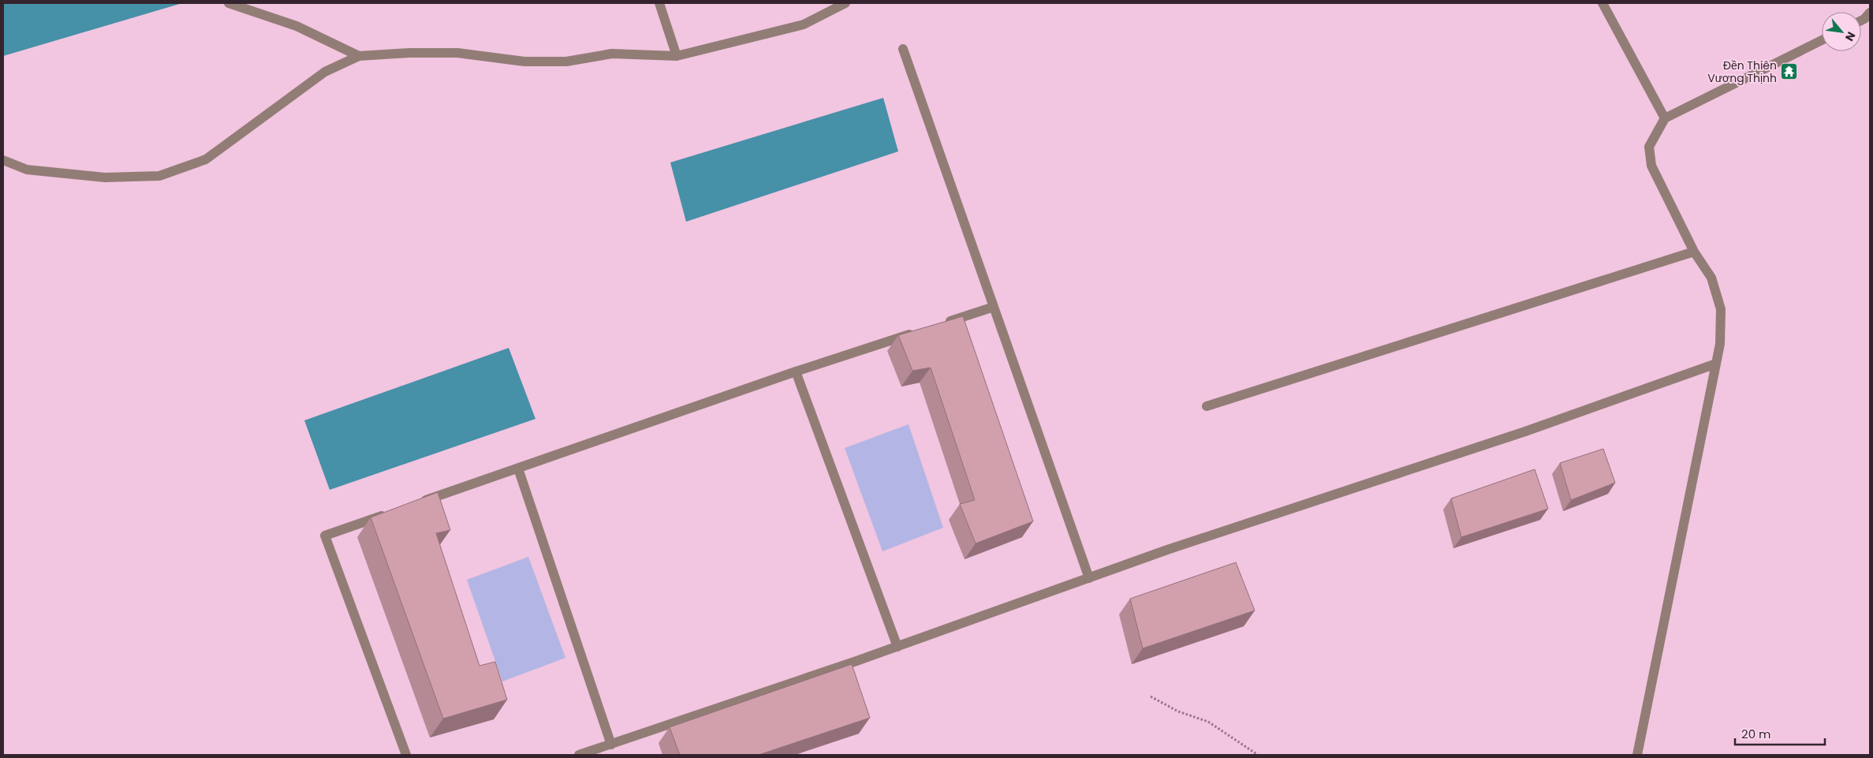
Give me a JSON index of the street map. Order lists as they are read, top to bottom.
{
  "places": {
    "temple": ["Đền Thiên Vương Thịnh"]
  },
  "scale_bar": "20 m",
  "north": "bottom right"
}
